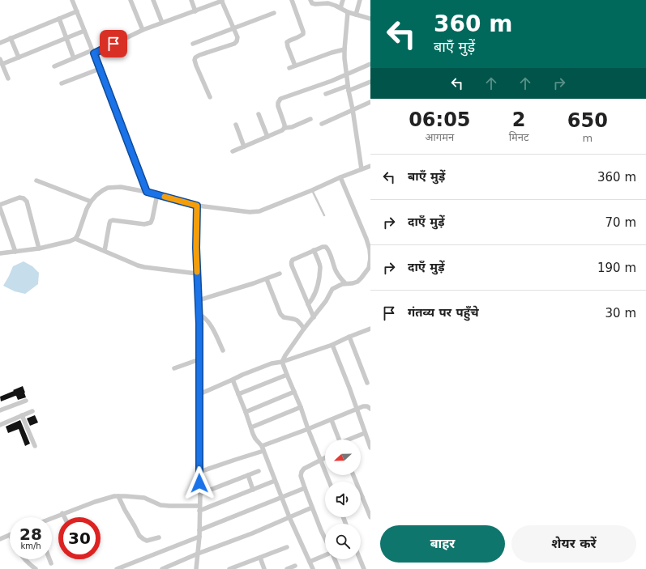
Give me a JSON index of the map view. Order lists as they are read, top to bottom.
{
  "north": "left",
  "page": {
    "turn": ["360 m", "बाएँ मुड़ें"],
    "eta": [
      "06:05",
      "आगमन",
      "2",
      "मिनट",
      "650",
      "m"
    ],
    "list": [
      {
        "name": "बाएँ मुड़ें",
        "value": "360 m"
      },
      {
        "name": "दाएँ मुड़ें",
        "value": "70 m"
      },
      {
        "name": "दाएँ मुड़ें",
        "value": "190 m"
      },
      {
        "name": "गंतव्य पर पहुँचे",
        "value": "30 m"
      }
    ],
    "speed": "28 km/h",
    "limit": "30",
    "buttons": ["बाहर", "शेयर करें"]
  }
}
